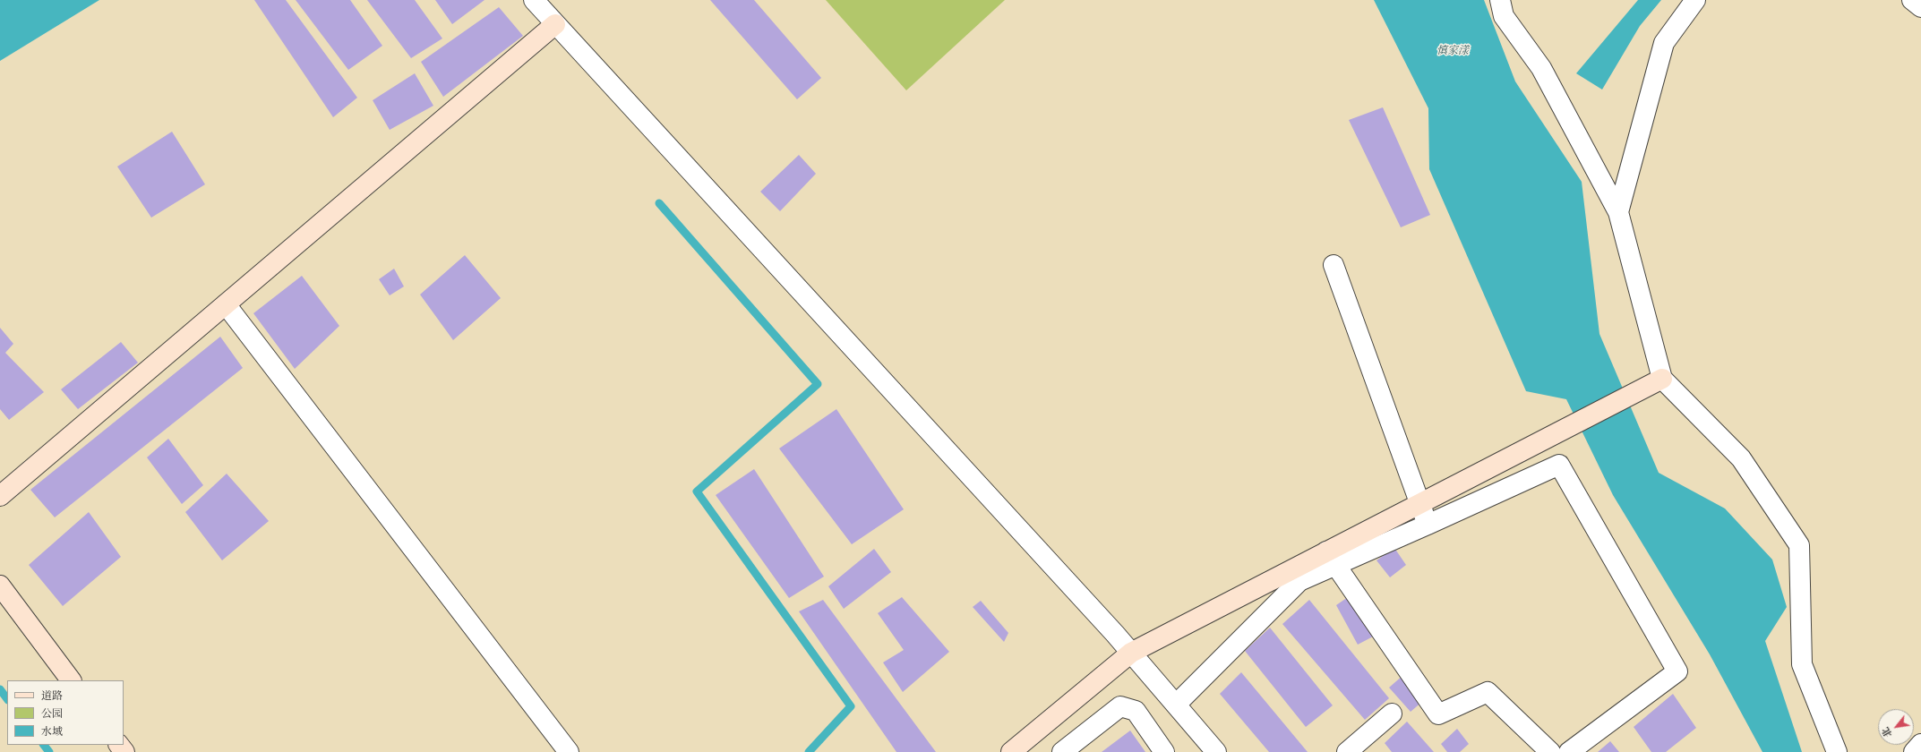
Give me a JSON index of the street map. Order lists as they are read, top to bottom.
{
  "water": ["慎家漾"],
  "legend": ["道路", "公园", "水域"],
  "north": "bottom left"
}
